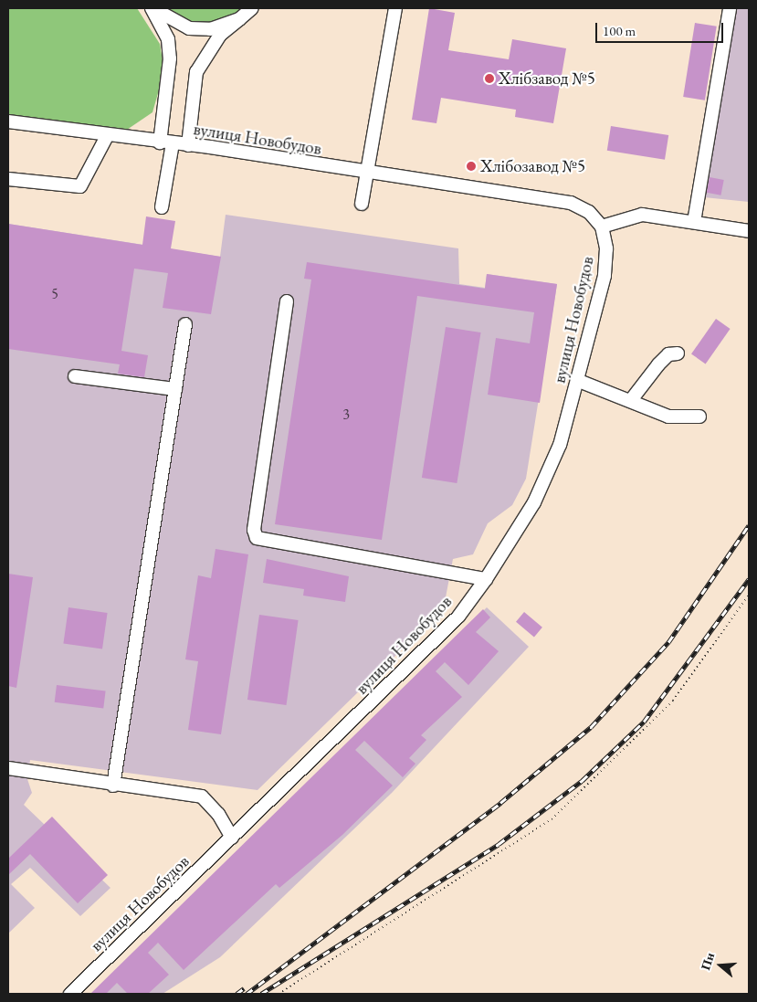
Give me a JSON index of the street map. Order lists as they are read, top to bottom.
{
  "streets": {
    "street": ["вулиця Новобудов"]
  },
  "places": ["Хлібзавод №5", "Хлібозавод №5"],
  "house_numbers": ["5", "3"],
  "scale_bar": "100 m",
  "north": "left"
}
